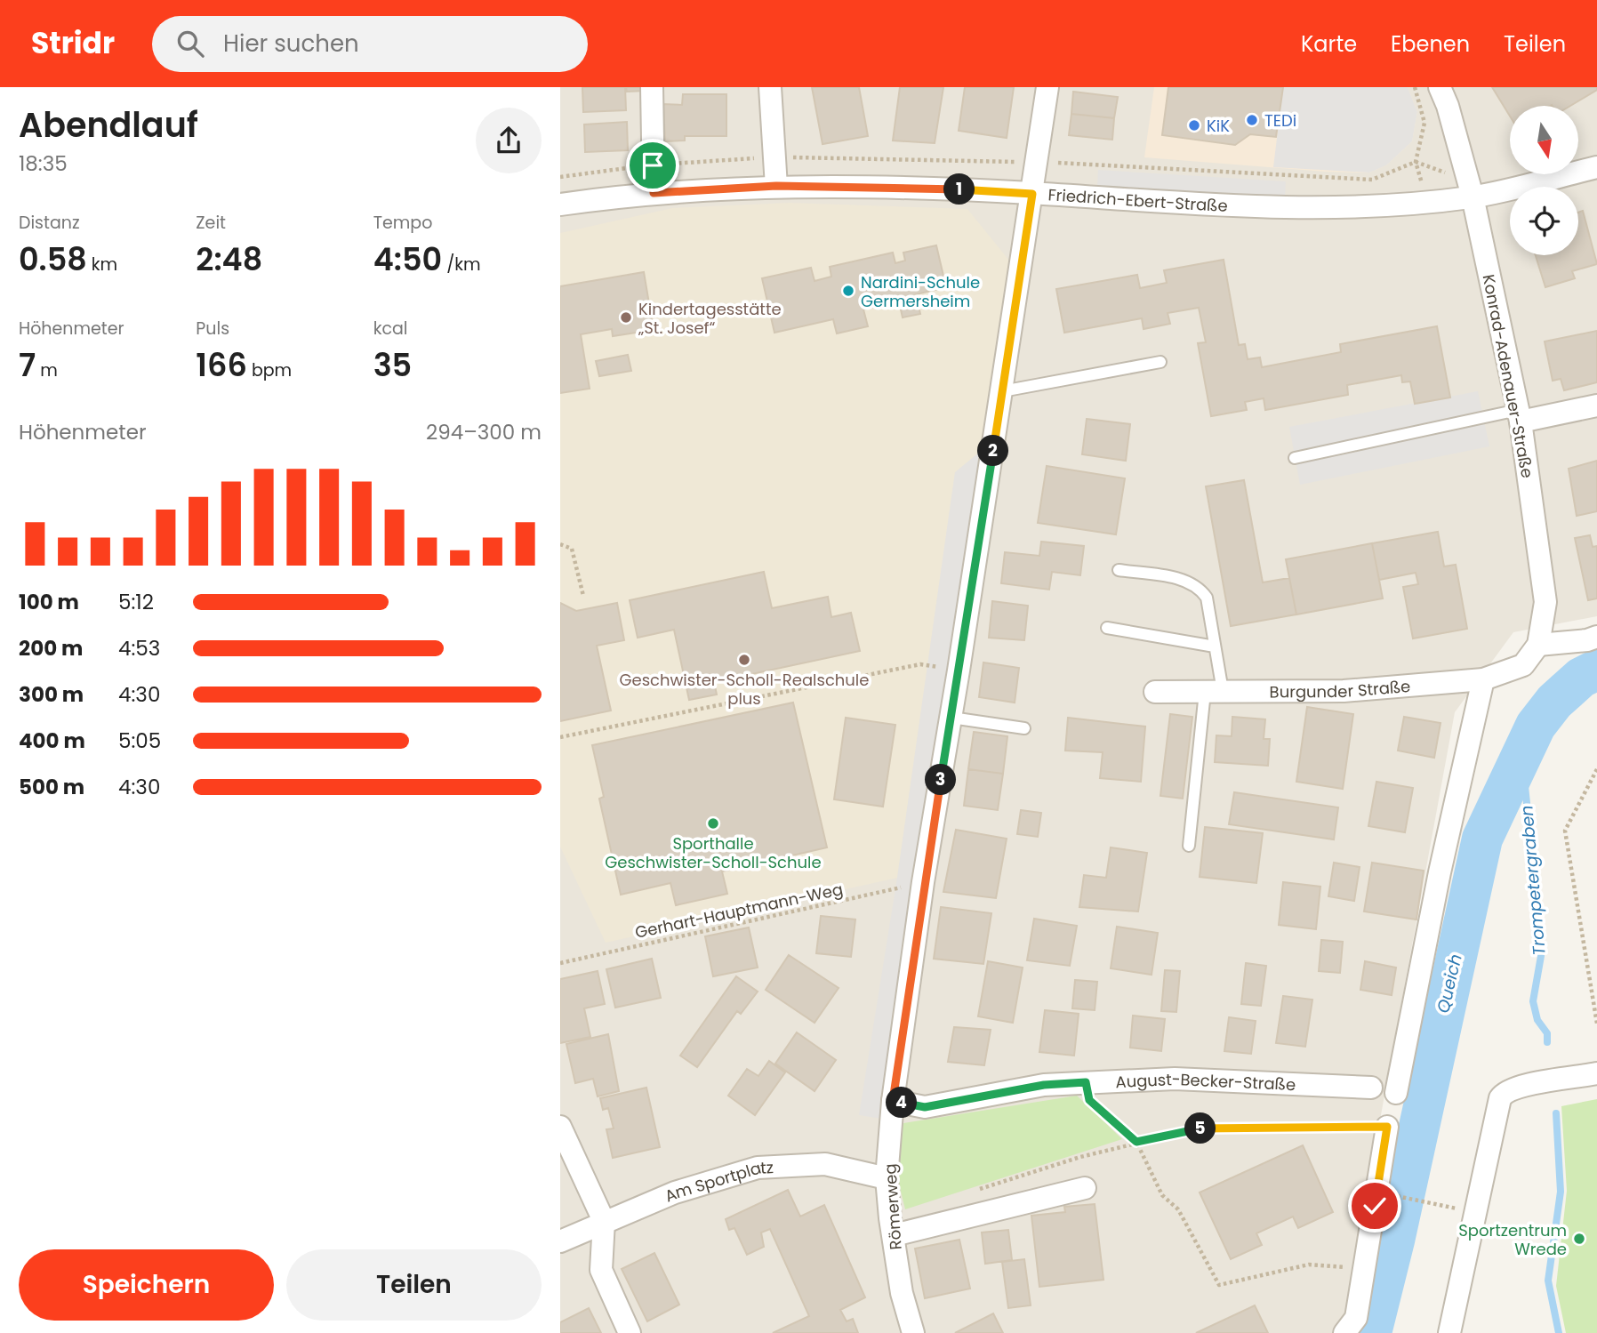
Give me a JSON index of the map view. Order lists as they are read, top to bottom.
{
  "streets": {
    "street": [
      "Friedrich-Ebert-Straße",
      "Konrad-Adenauer-Straße",
      "Burgunder Straße",
      "August-Becker-Straße",
      "Am Sportplatz",
      "Römerweg"
    ],
    "path": ["Gerhart-Hauptmann-Weg"]
  },
  "crossings": [
    ["Friedrich-Ebert-Straße", "Konrad-Adenauer-Straße"],
    ["Friedrich-Ebert-Straße", "Römerweg"],
    ["Konrad-Adenauer-Straße", "Burgunder Straße"],
    ["Gerhart-Hauptmann-Weg", "Römerweg"],
    ["August-Becker-Straße", "Römerweg"],
    ["Am Sportplatz", "Römerweg"]
  ],
  "water": ["Trompetergraben", "Queich"],
  "places": [
    "TEDi",
    "KiK",
    "Nardini-Schule Germersheim",
    "Kindertagesstätte „St. Josef“",
    "Geschwister-Scholl-Realschule plus",
    "Sporthalle Geschwister-Scholl-Schule",
    "Sportzentrum Wrede"
  ],
  "north": "bottom",
  "page": {
    "header": "Stridr",
    "search": "Hier suchen",
    "nav": ["Karte", "Ebenen", "Teilen"],
    "heading": ["Abendlauf", "18:35"],
    "pins": [
      "1",
      "2",
      "3",
      "4",
      "5"
    ],
    "stats": [
      ["Distanz", "0.58 km"],
      ["Zeit", "2:48"],
      ["Tempo", "4:50 /km"],
      ["Höhenmeter", "7 m"],
      ["Puls", "166 bpm"],
      ["kcal", "35"]
    ],
    "chart": ["Höhenmeter", "294–300 m"],
    "list": [
      {
        "name": "100 m",
        "note": "5:12"
      },
      {
        "name": "200 m",
        "note": "4:53"
      },
      {
        "name": "300 m",
        "note": "4:30"
      },
      {
        "name": "400 m",
        "note": "5:05"
      },
      {
        "name": "500 m",
        "note": "4:30"
      }
    ],
    "buttons": ["Speichern", "Teilen"]
  }
}
